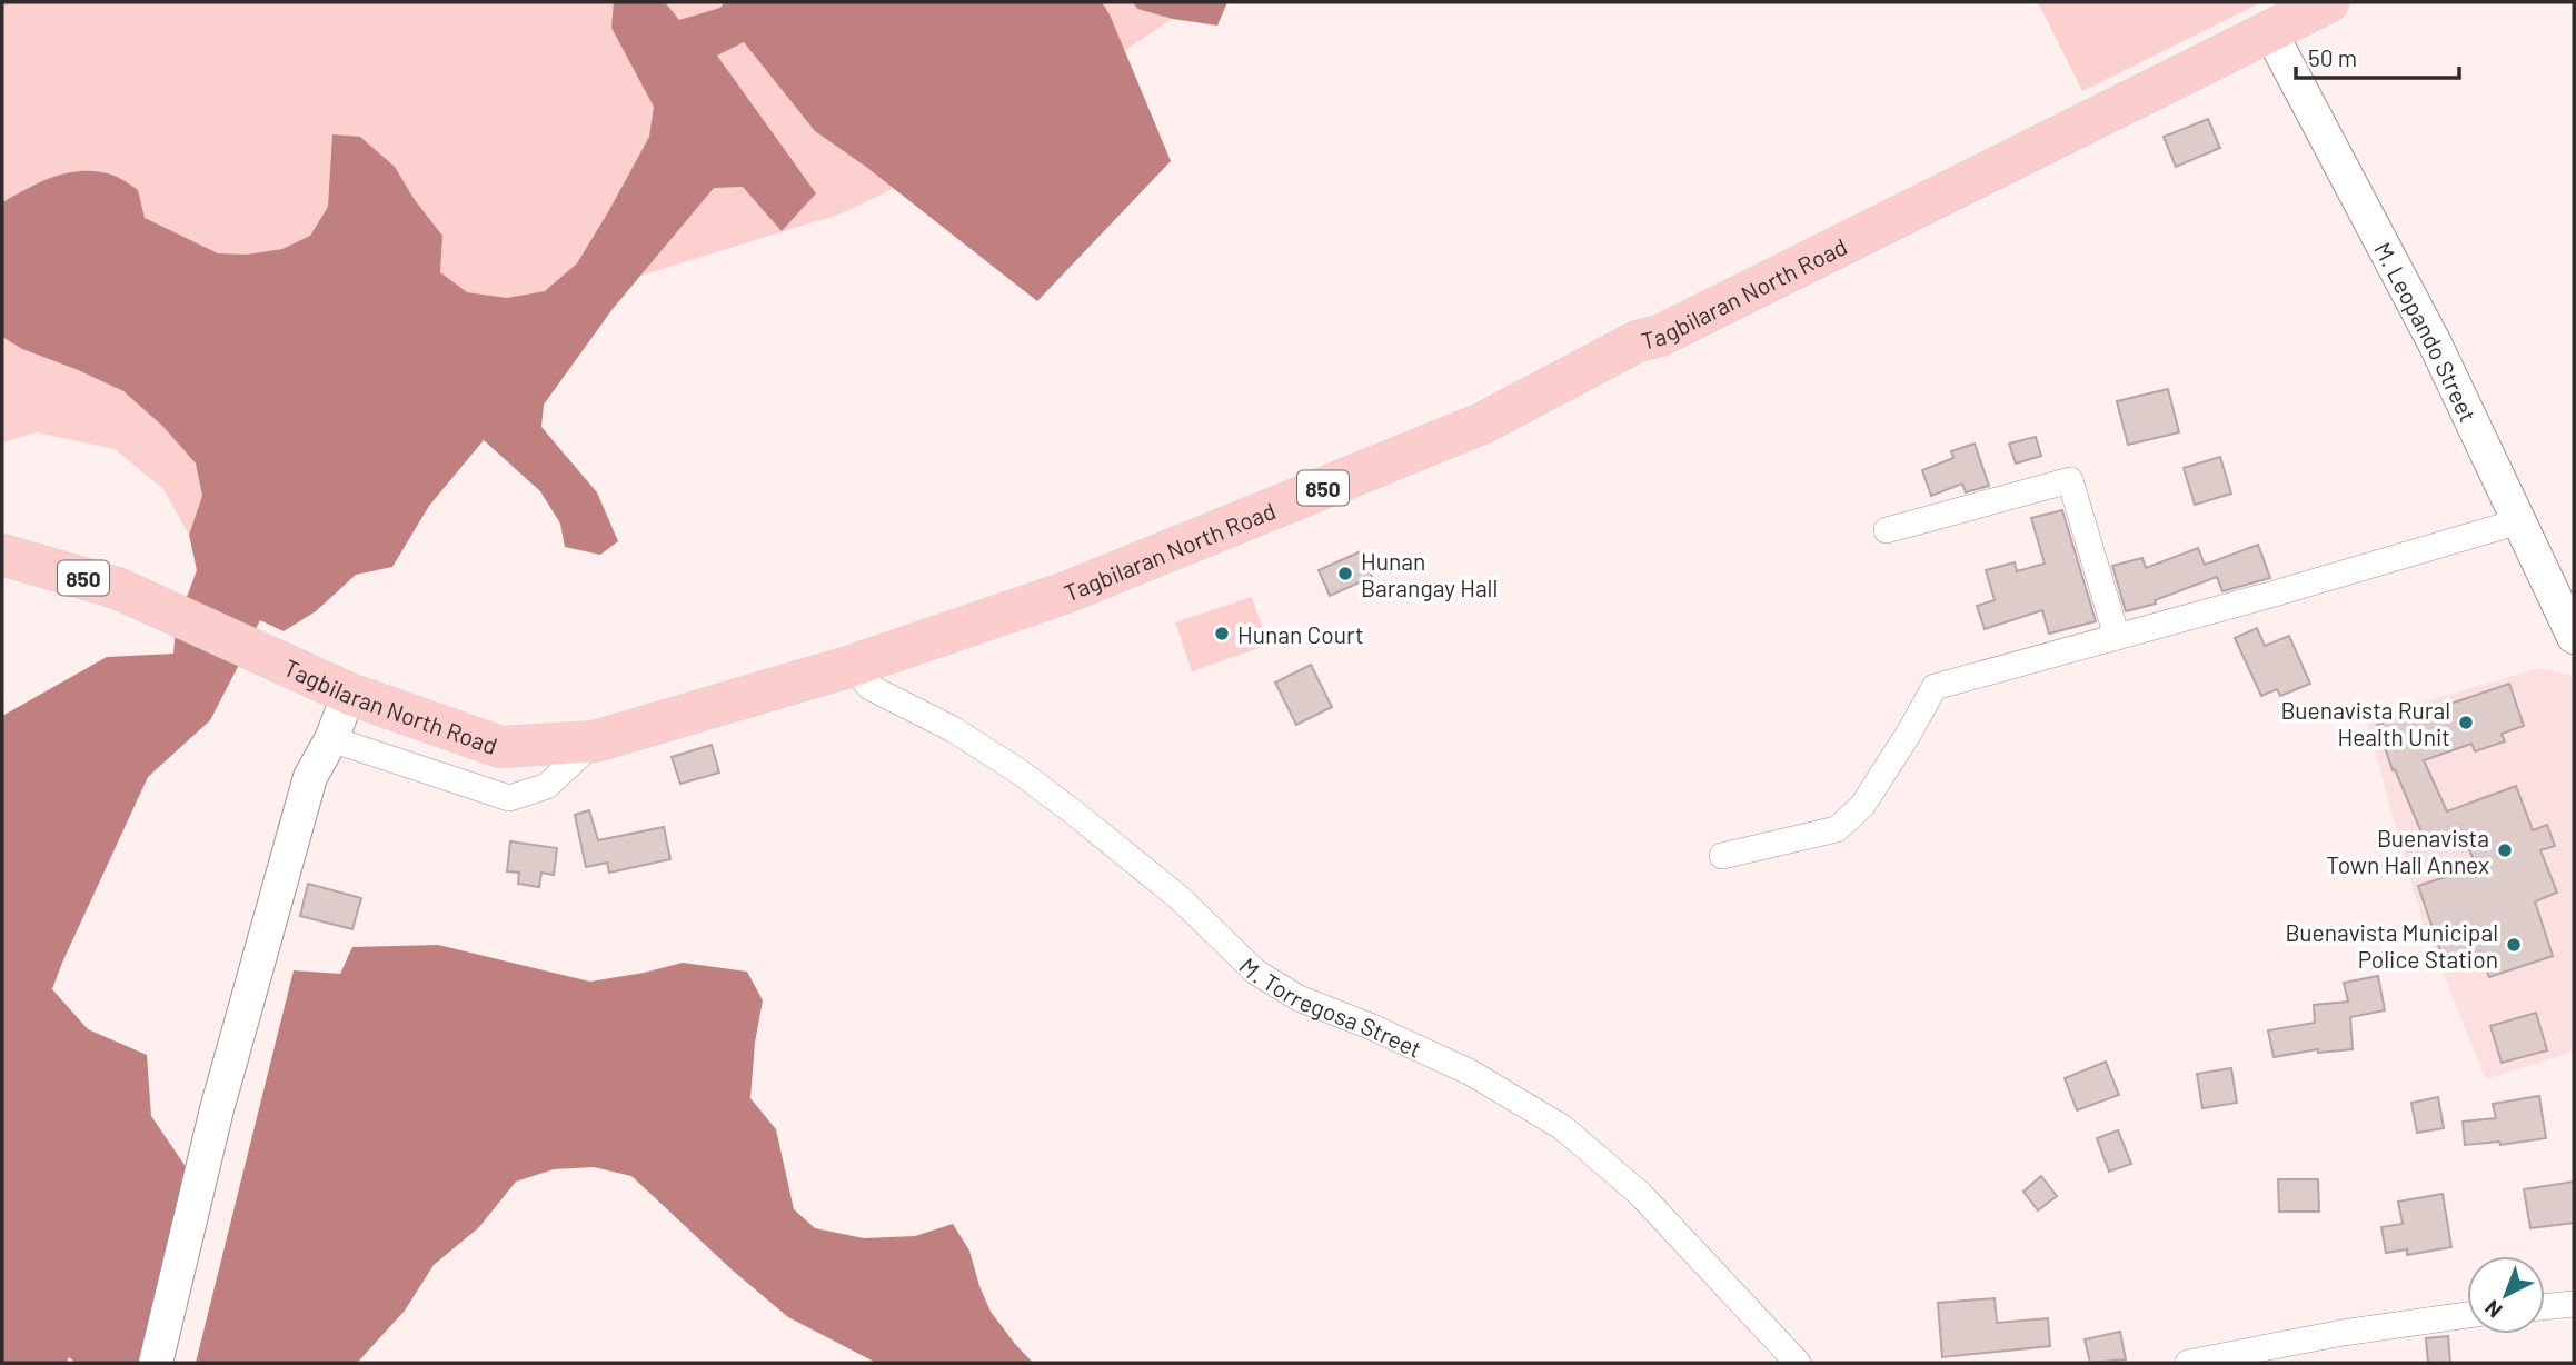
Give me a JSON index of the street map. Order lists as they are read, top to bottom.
{
  "streets": {
    "main road": ["Tagbilaran North Road", "850"],
    "street": ["M. Leopando Street", "M. Torregosa Street"]
  },
  "crossings": [
    ["Tagbilaran North Road", "M. Leopando Street"],
    ["Tagbilaran North Road", "M. Torregosa Street"]
  ],
  "places": [
    "Hunan Barangay Hall",
    "Hunan Court",
    "Buenavista Rural Health Unit",
    "Buenavista Town Hall Annex",
    "Buenavista Municipal Police Station"
  ],
  "scale_bar": "50 m",
  "north": "bottom left"
}
